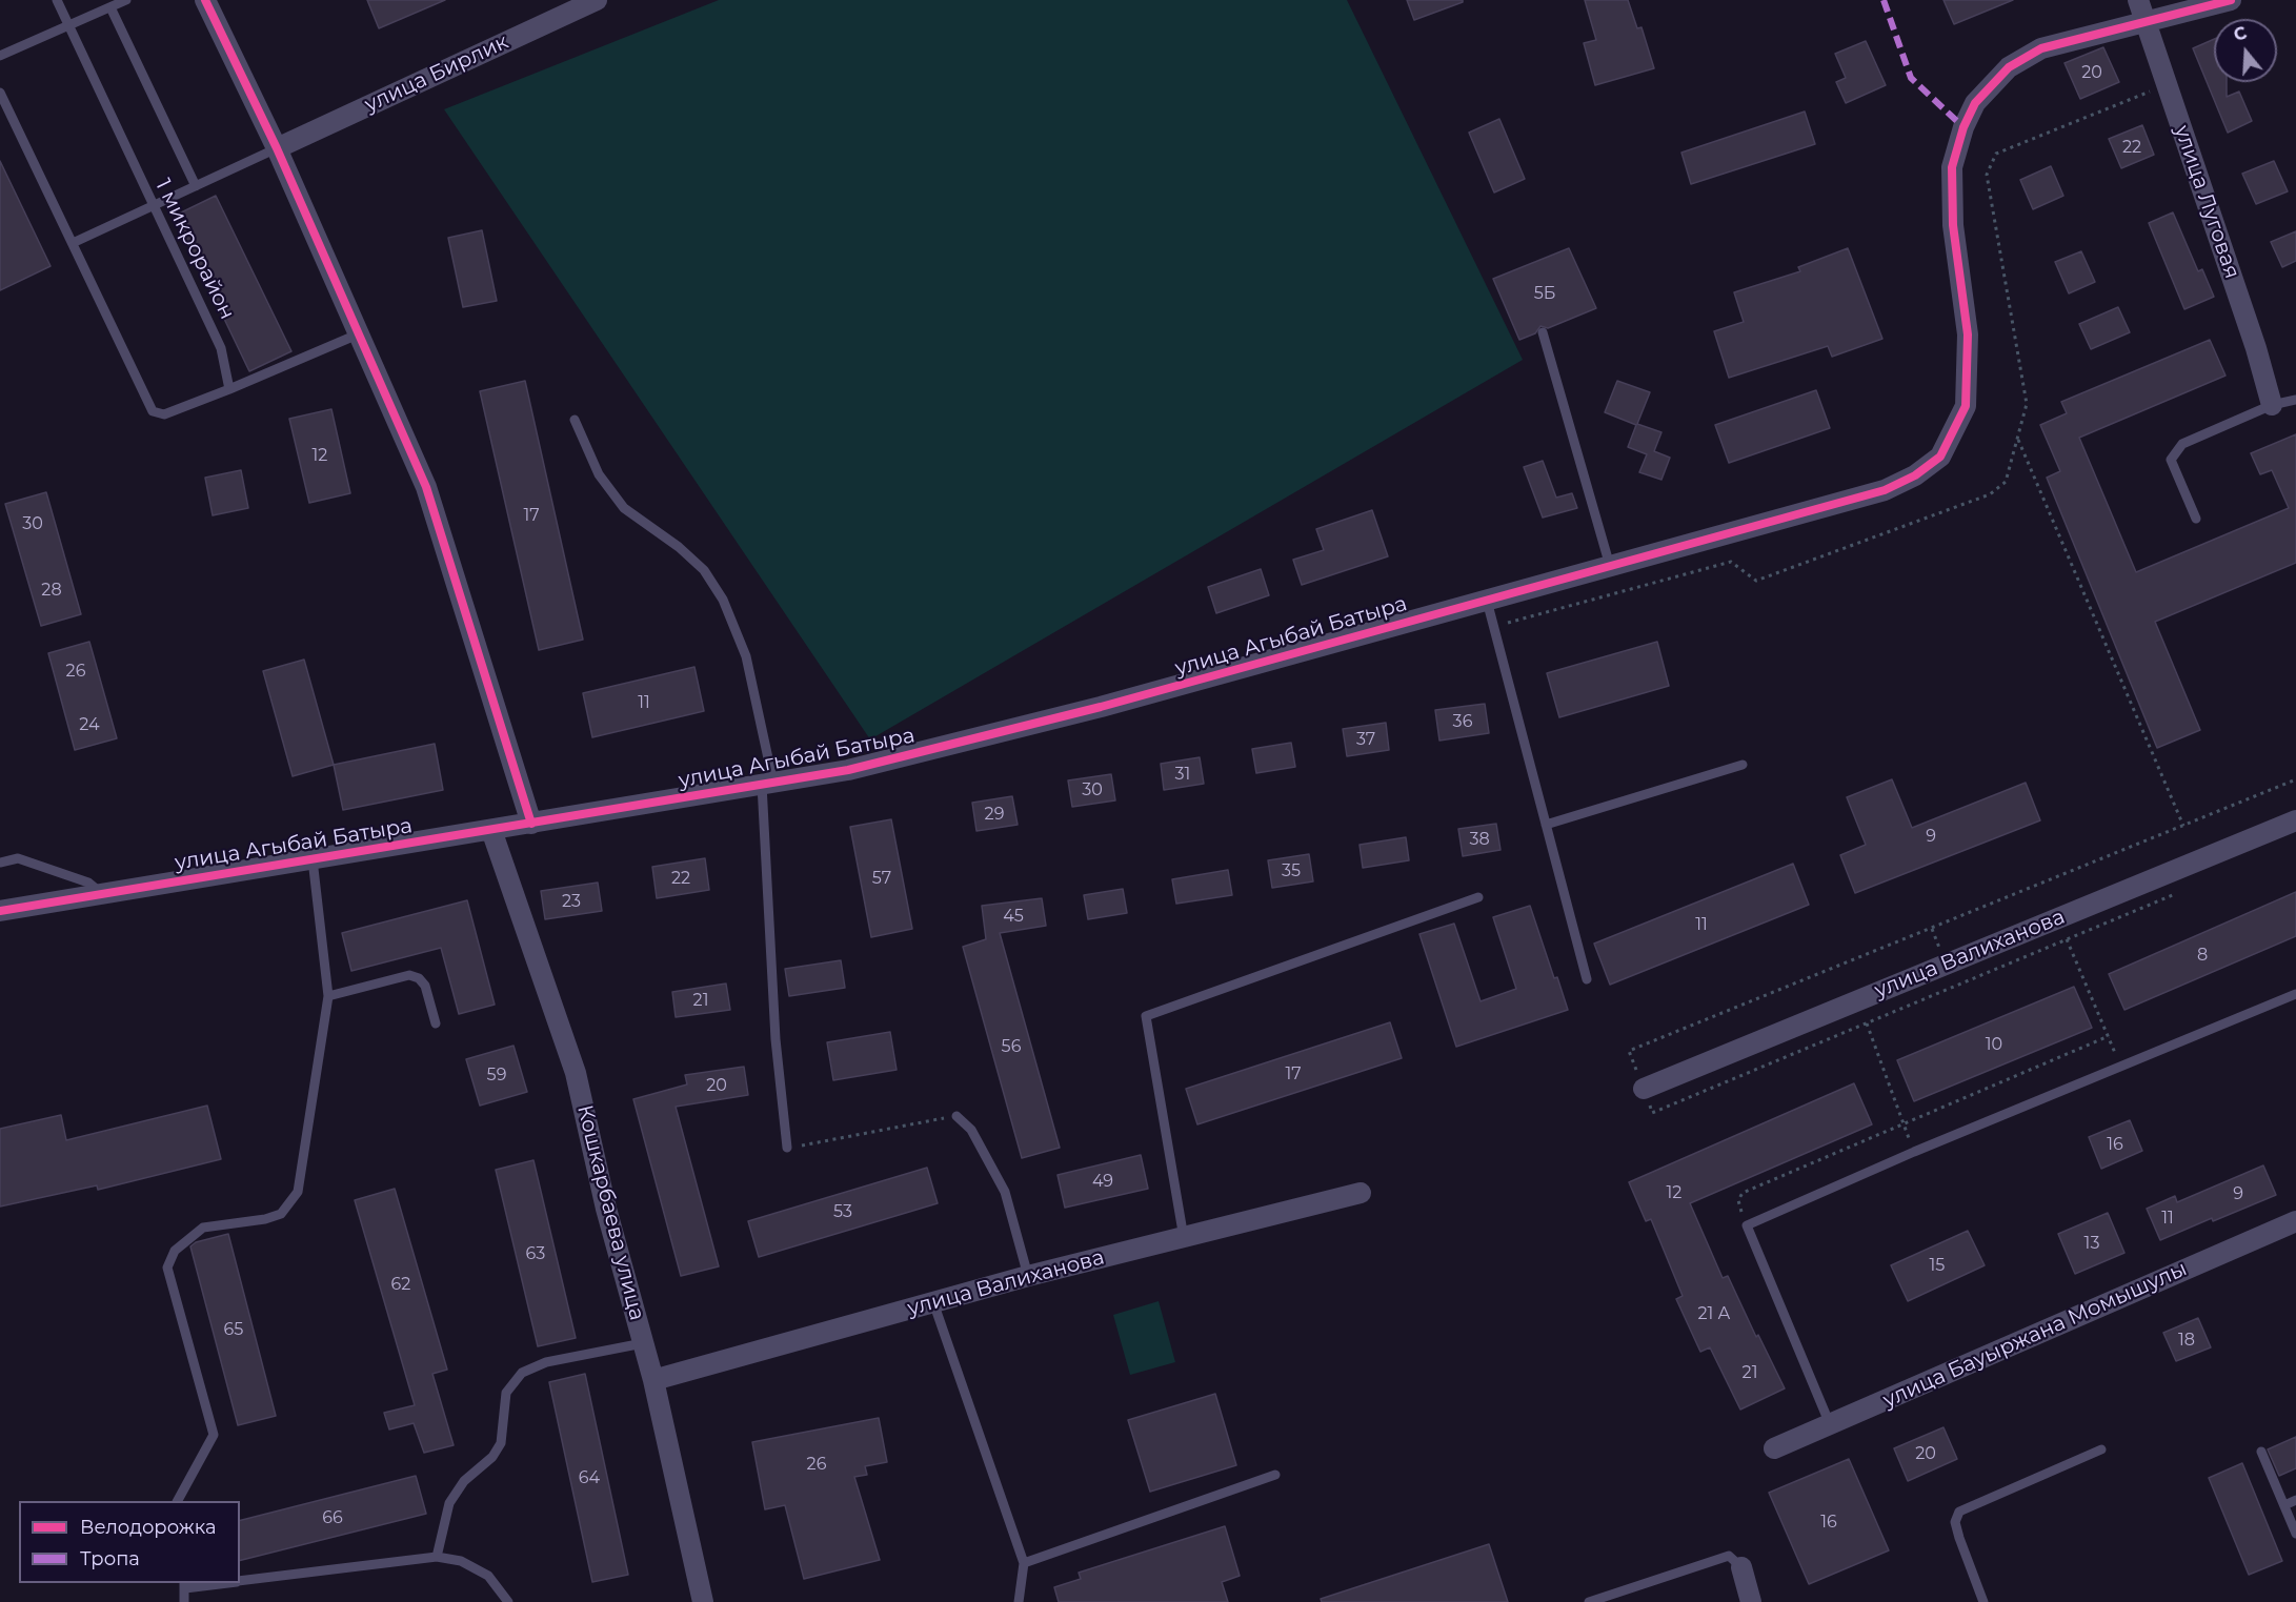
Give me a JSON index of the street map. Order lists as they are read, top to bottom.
{
  "streets": {
    "street": [
      "улица Бирлик",
      "улица Луговая",
      "улица Агыбай Батыра",
      "улица Валиханова",
      "Кошкарбаева улица",
      "улица Бауыржана Момышулы"
    ],
    "lane": ["1 микрорайон"]
  },
  "crossings": [
    ["улица Луговая", "улица Агыбай Батыра"],
    ["улица Агыбай Батыра", "Кошкарбаева улица"],
    ["улица Валиханова", "Кошкарбаева улица"]
  ],
  "house_numbers": [
    "20",
    "22",
    "5Б",
    "12",
    "17",
    "30",
    "28",
    "26",
    "11",
    "36",
    "24",
    "37",
    "31",
    "30",
    "29",
    "9",
    "38",
    "35",
    "22",
    "57",
    "23",
    "45",
    "11",
    "8",
    "21",
    "10",
    "56",
    "17",
    "59",
    "20",
    "16",
    "49",
    "12",
    "9",
    "53",
    "11",
    "13",
    "63",
    "15",
    "62",
    "21 А",
    "65",
    "18",
    "21",
    "20",
    "26",
    "64",
    "66",
    "16"
  ],
  "legend": ["Велодорожка", "Тропа"],
  "north": "top"
}
